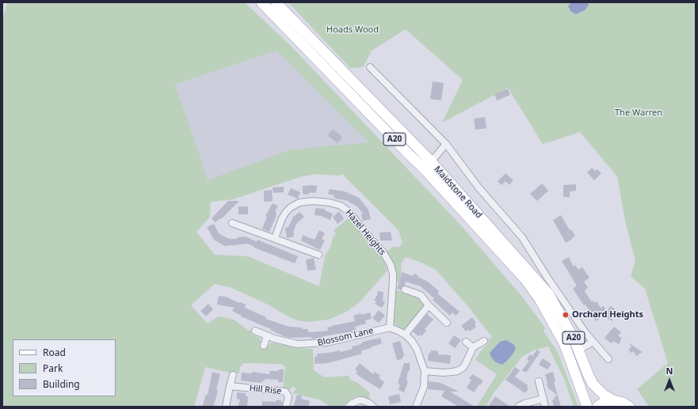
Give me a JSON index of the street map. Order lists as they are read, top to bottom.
{
  "streets": {
    "main road": ["A20", "Maidstone Road"],
    "street": ["Hazel Heights", "Blossom Lane", "Hill Rise"]
  },
  "crossings": [
    ["Hazel Heights", "Blossom Lane"]
  ],
  "parks": ["Hoads Wood", "The Warren"],
  "places": ["Orchard Heights"],
  "legend": ["Road", "Park", "Building"],
  "north": "top"
}
